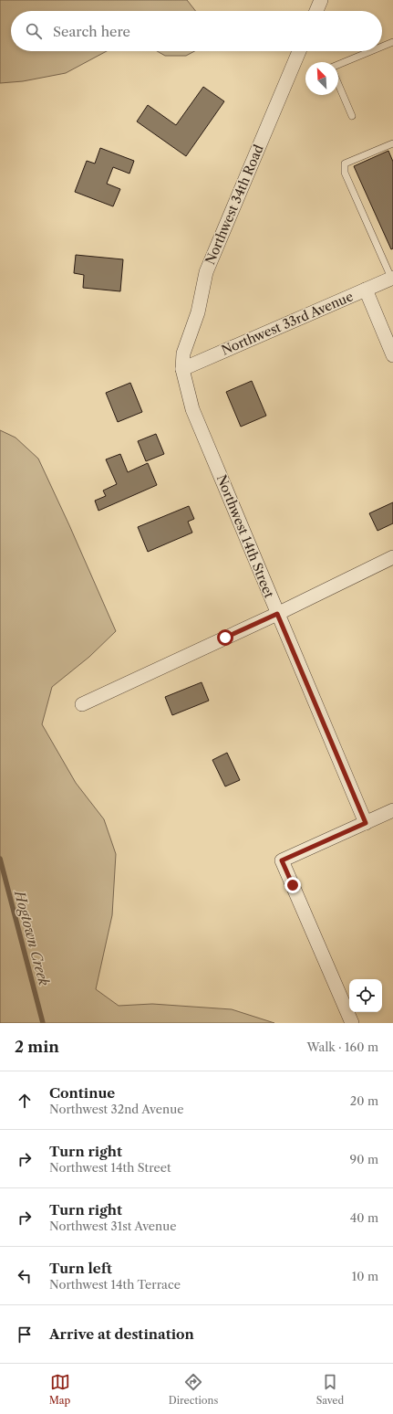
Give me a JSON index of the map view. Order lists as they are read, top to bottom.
{
  "streets": {
    "street": ["Northwest 34th Road", "Northwest 33rd Avenue", "Northwest 14th Street"]
  },
  "crossings": [
    ["Northwest 34th Road", "Northwest 33rd Avenue"],
    ["Northwest 34th Road", "Northwest 14th Street"],
    ["Northwest 33rd Avenue", "Northwest 14th Street"]
  ],
  "water": ["Hogtown Creek"],
  "north": "top left",
  "page": {
    "search": "Search here",
    "heading": ["2 min", "Walk · 160 m"],
    "list": [
      ["Continue", "Northwest 32nd Avenue", "20 m"],
      ["Turn right", "Northwest 14th Street", "90 m"],
      ["Turn right", "Northwest 31st Avenue", "40 m"],
      ["Turn left", "Northwest 14th Terrace", "10 m"],
      "Arrive at destination"
    ],
    "nav": ["Map", "Directions", "Saved"]
  }
}
